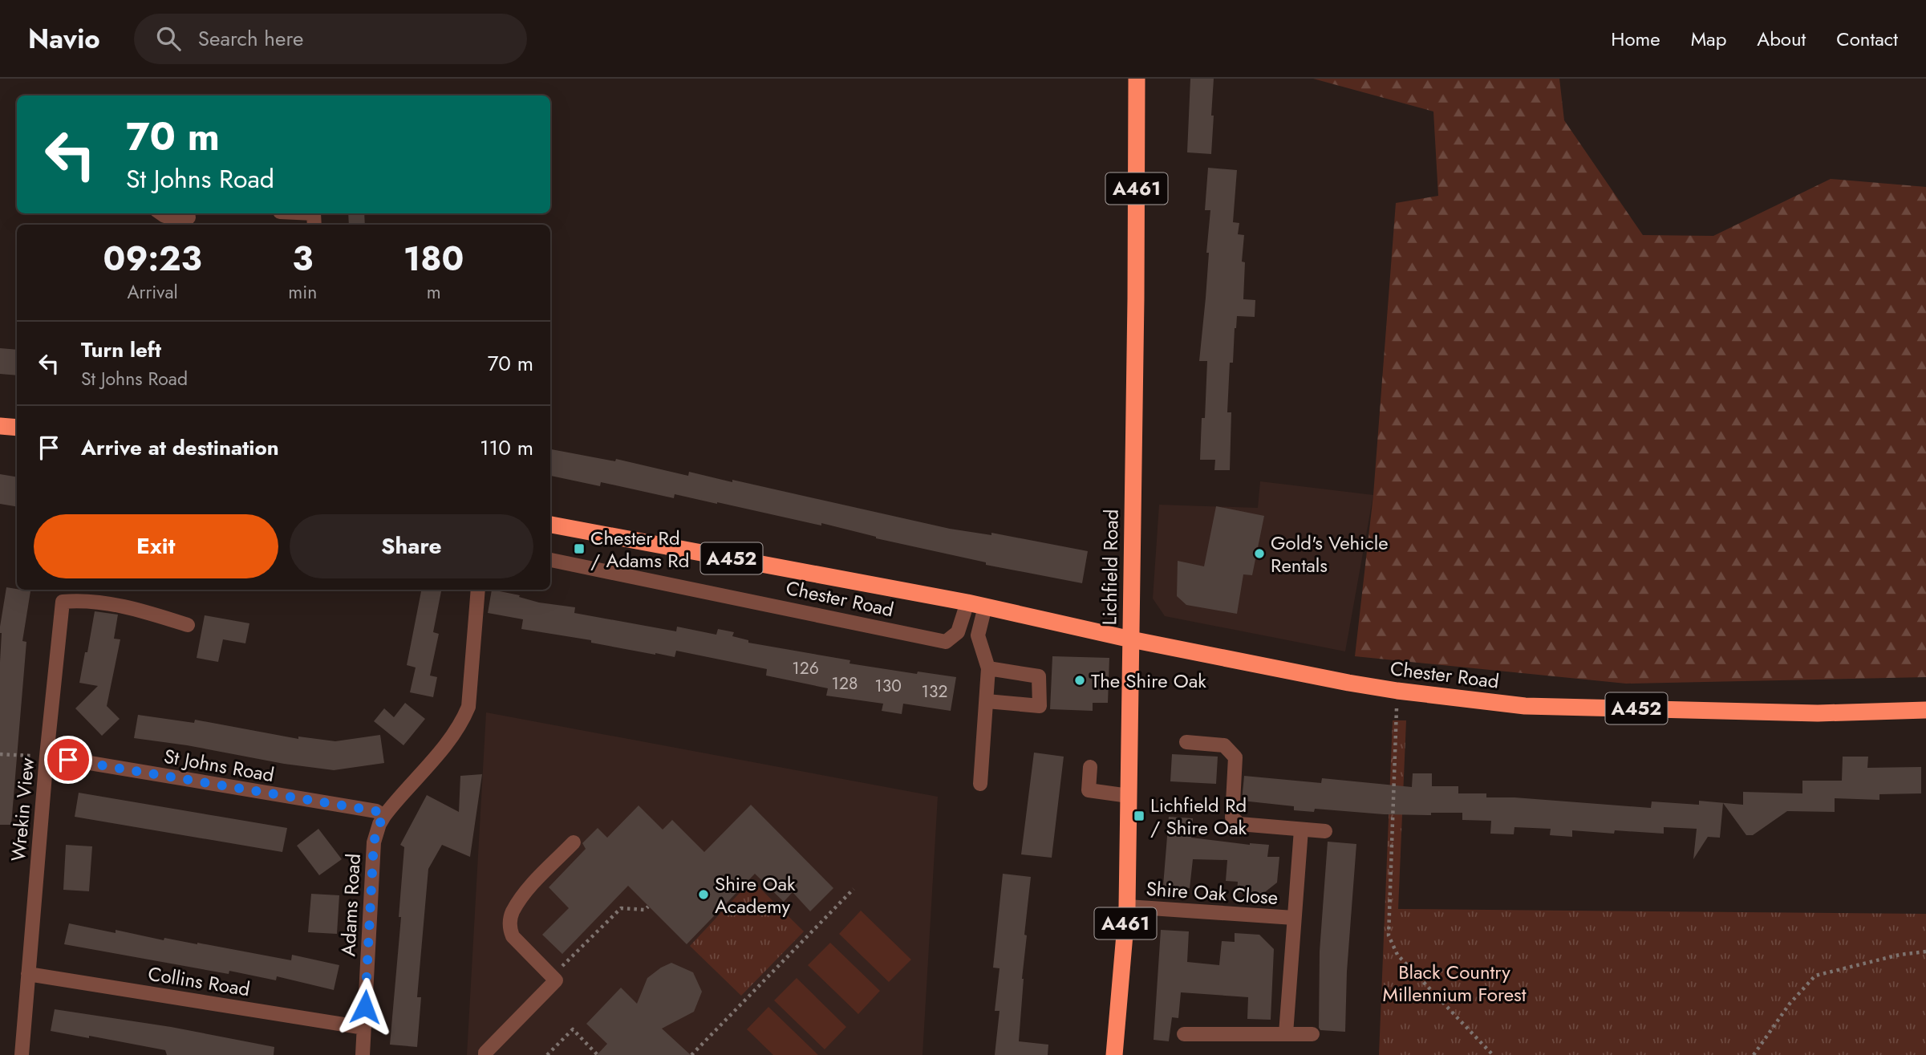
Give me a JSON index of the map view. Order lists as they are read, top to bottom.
{
  "streets": {
    "highway": [
      "A461",
      "A452",
      "Lichfield Road",
      "Chester Road"
    ],
    "street": [
      "St Johns Road",
      "Wrekin View",
      "Shire Oak Close",
      "Adams Road",
      "Collins Road"
    ]
  },
  "crossings": [
    ["Lichfield Road", "Chester Road"],
    ["Lichfield Road", "Shire Oak Close"],
    ["St Johns Road", "Wrekin View"],
    ["St Johns Road", "Adams Road"],
    ["Wrekin View", "Collins Road"],
    ["Adams Road", "Collins Road"]
  ],
  "parks": ["Black Country Millennium Forest"],
  "places": {
    "transit": ["Chester Rd / Adams Rd", "Lichfield Rd / Shire Oak"],
    "other": ["Gold's Vehicle Rentals", "The Shire Oak", "Shire Oak Academy"]
  },
  "house_numbers": [
    "126",
    "128",
    "130",
    "132"
  ],
  "page": {
    "header": "Navio",
    "search": "Search here",
    "nav": [
      "Home",
      "Map",
      "About",
      "Contact"
    ],
    "turn": ["70 m", "St Johns Road"],
    "eta": [
      "09:23",
      "Arrival",
      "3",
      "min",
      "180",
      "m"
    ],
    "list": [
      {
        "name": "Turn left",
        "note": "St Johns Road",
        "value": "70 m"
      },
      {
        "name": "Arrive at destination",
        "value": "110 m"
      }
    ],
    "buttons": ["Exit", "Share"]
  }
}
